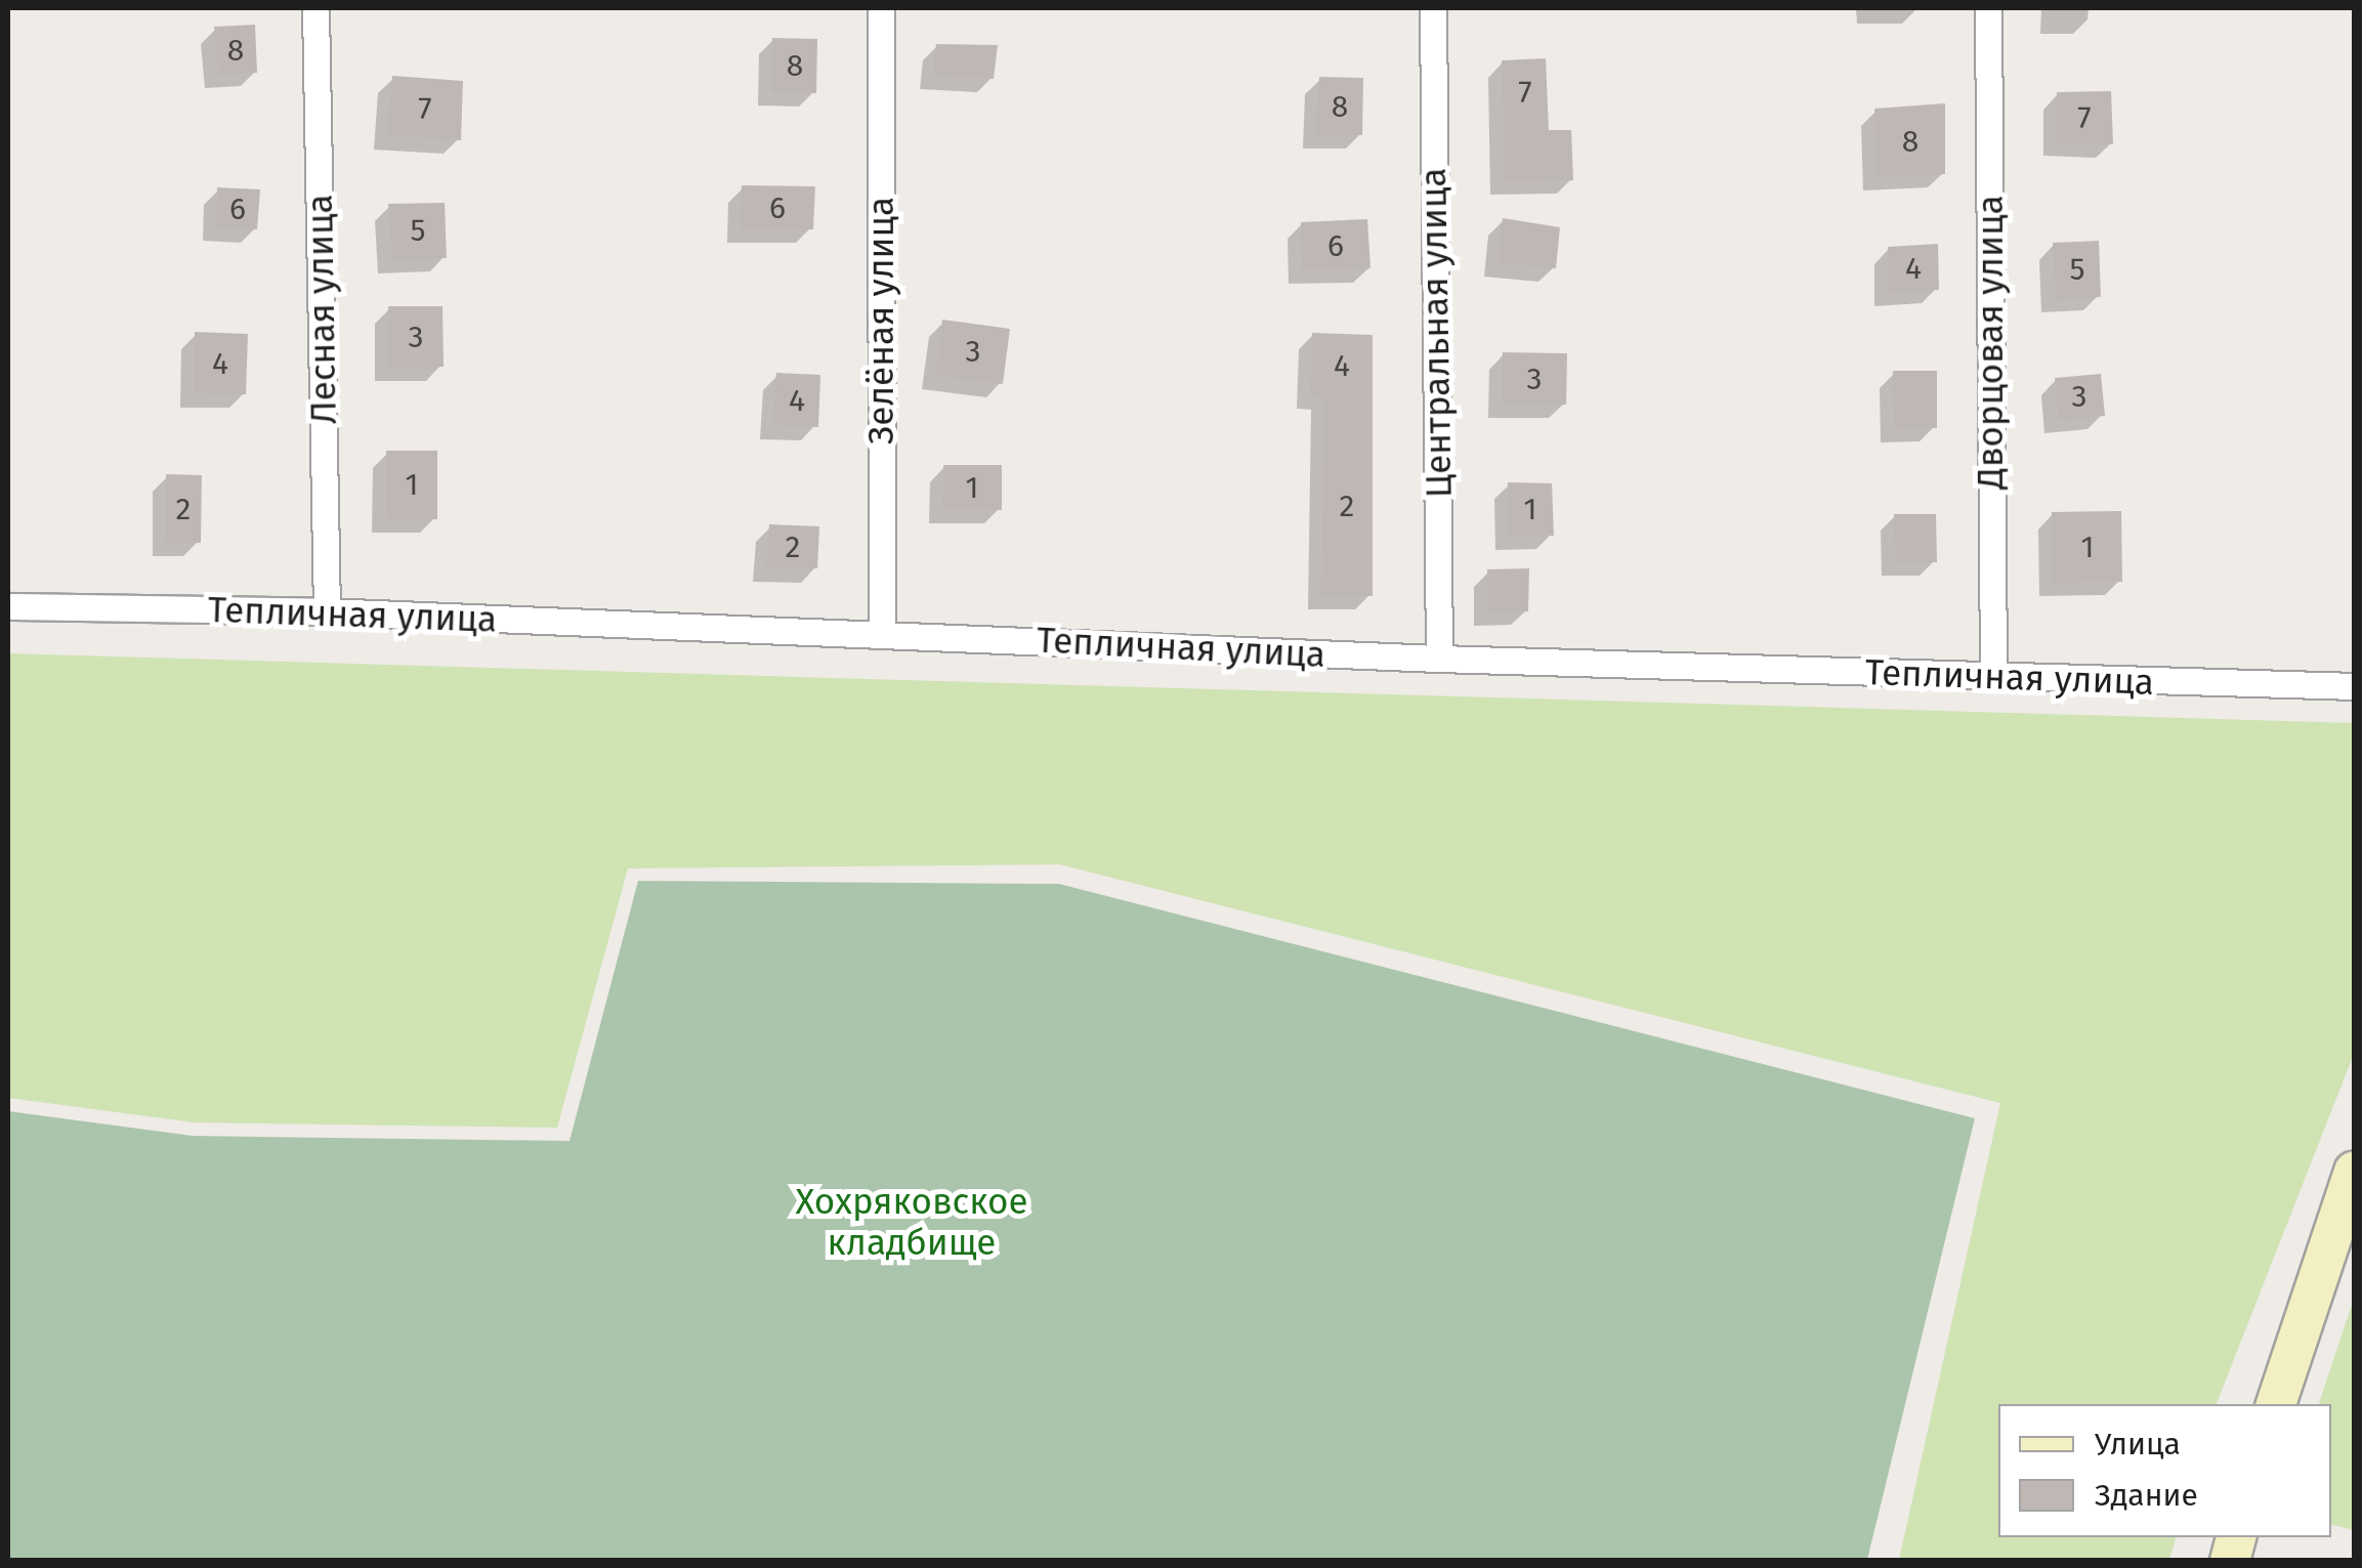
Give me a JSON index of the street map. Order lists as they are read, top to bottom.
{
  "streets": {
    "street": [
      "Лесная улица",
      "Зелёная улица",
      "Центральная улица",
      "Дворцовая улица",
      "Тепличная улица"
    ]
  },
  "crossings": [
    ["Лесная улица", "Тепличная улица"],
    ["Зелёная улица", "Тепличная улица"],
    ["Центральная улица", "Тепличная улица"],
    ["Дворцовая улица", "Тепличная улица"]
  ],
  "parks": ["Хохряковское кладбище"],
  "house_numbers": [
    "8",
    "8",
    "7",
    "8",
    "7",
    "7",
    "8",
    "6",
    "6",
    "5",
    "6",
    "4",
    "5",
    "3",
    "3",
    "4",
    "4",
    "3",
    "3",
    "4",
    "1",
    "1",
    "2",
    "2",
    "1",
    "2",
    "1"
  ],
  "legend": ["Улица", "Здание"]
}
